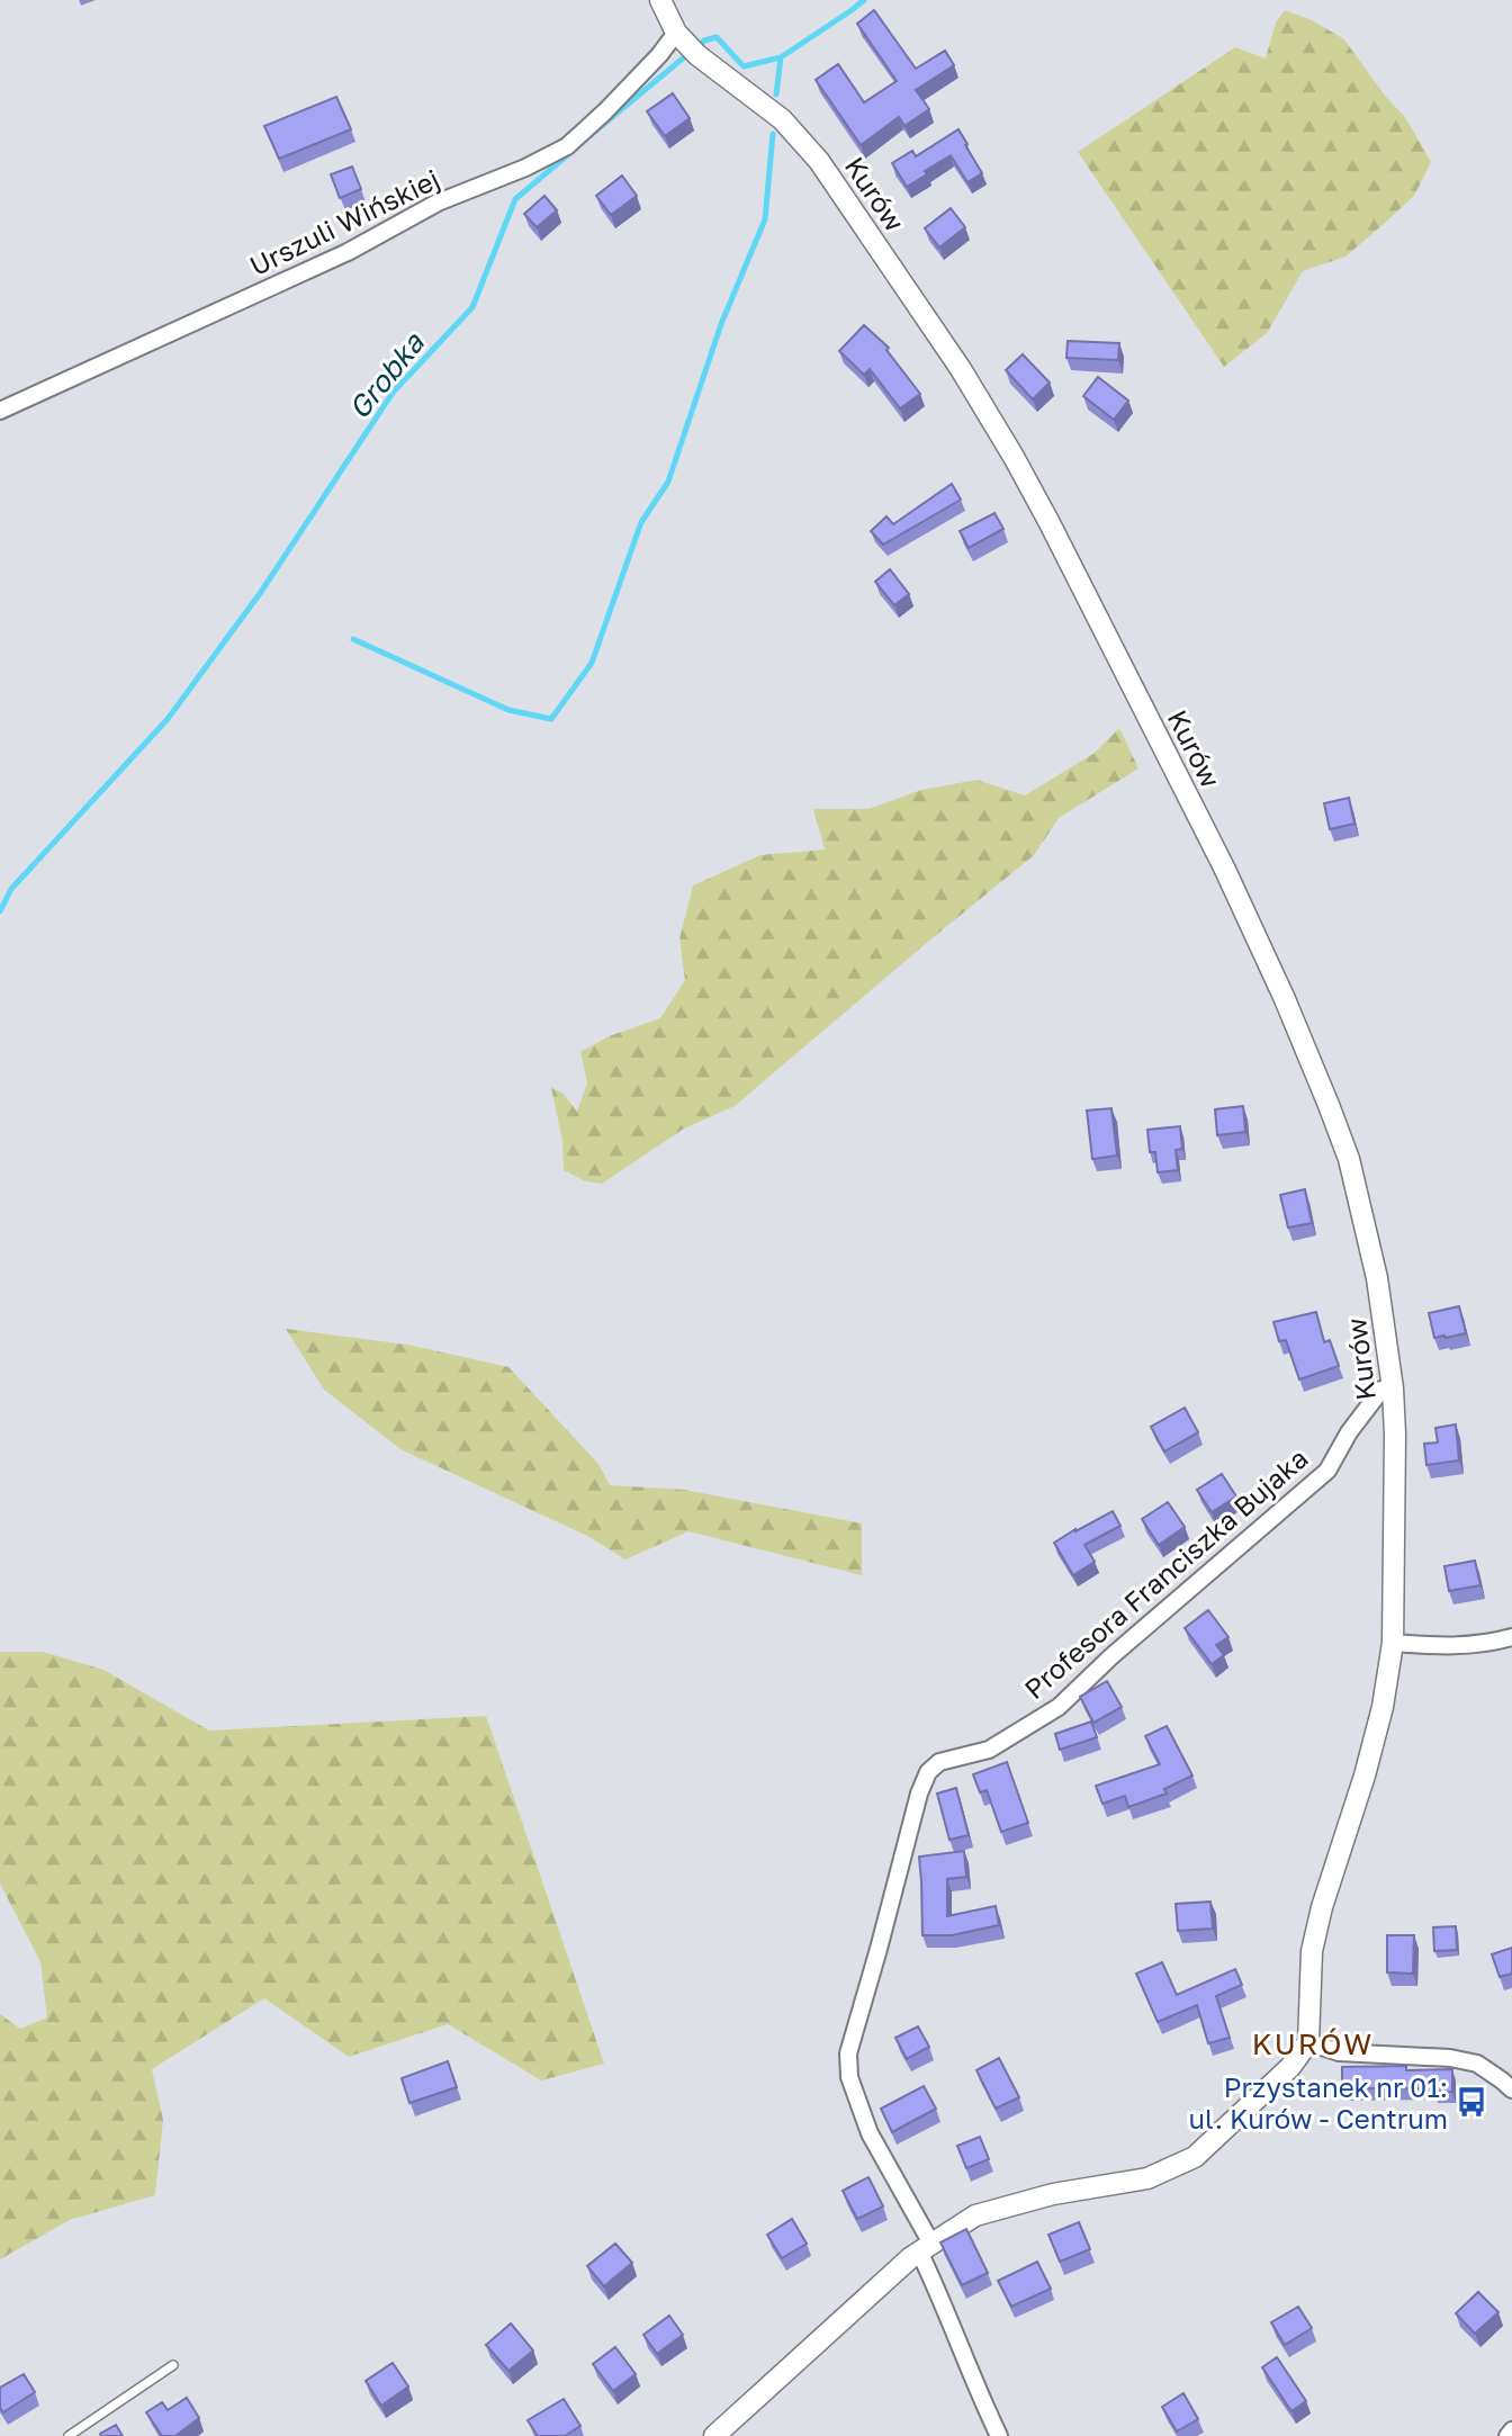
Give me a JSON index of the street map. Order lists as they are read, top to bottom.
{
  "streets": {
    "street": ["Kurów", "Urszuli Wińskiej", "Profesora Franciszka Bujaka"]
  },
  "crossings": [
    ["Kurów", "Urszuli Wińskiej"],
    ["Kurów", "Profesora Franciszka Bujaka"]
  ],
  "districts": ["KURÓW"],
  "water": ["Grobka"],
  "places": {
    "bus stop": ["Przystanek nr 01: ul. Kurów - Centrum"]
  }
}
